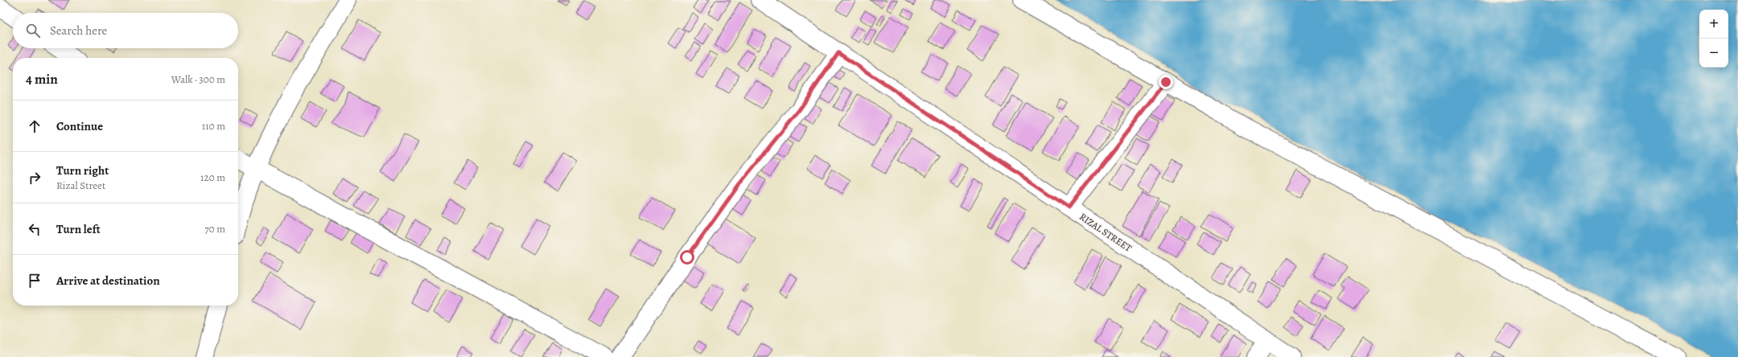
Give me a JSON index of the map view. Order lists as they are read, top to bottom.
{
  "streets": {
    "street": ["RIZAL STREET"]
  },
  "page": {
    "map_buttons": ["+", "−"],
    "search": "Search here",
    "heading": ["4 min", "Walk · 300 m"],
    "list": [
      ["Continue", "110 m"],
      ["Turn right", "Rizal Street", "120 m"],
      ["Turn left", "70 m"],
      "Arrive at destination"
    ]
  }
}
